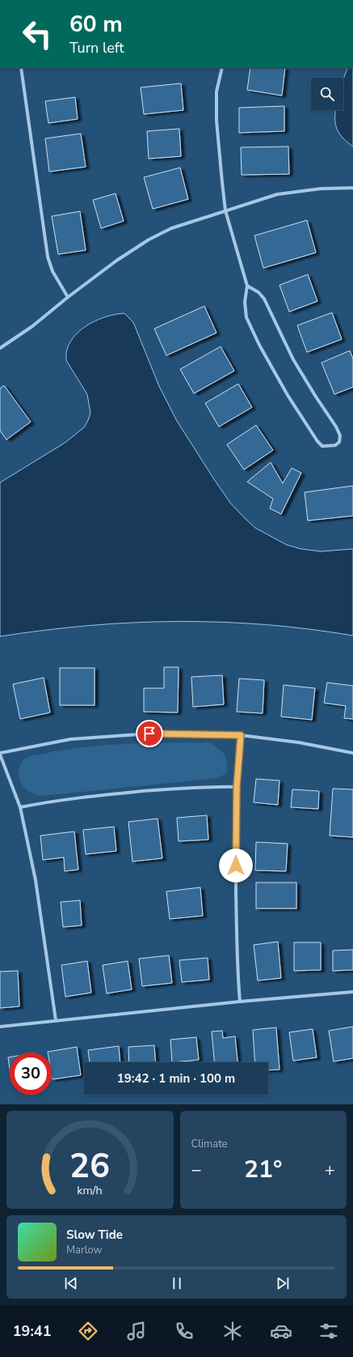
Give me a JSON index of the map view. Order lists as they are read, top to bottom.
{
  "page": {
    "turn": ["60 m", "Turn left"],
    "limit": "30",
    "trip": "19:42 · 1 min · 100 m",
    "tile": "Climate",
    "heat": ["−", "21°", "+"],
    "song": ["Slow Tide", "Marlow"],
    "tabs": "19:41",
    "gauge": ["26", "km/h"]
  }
}
